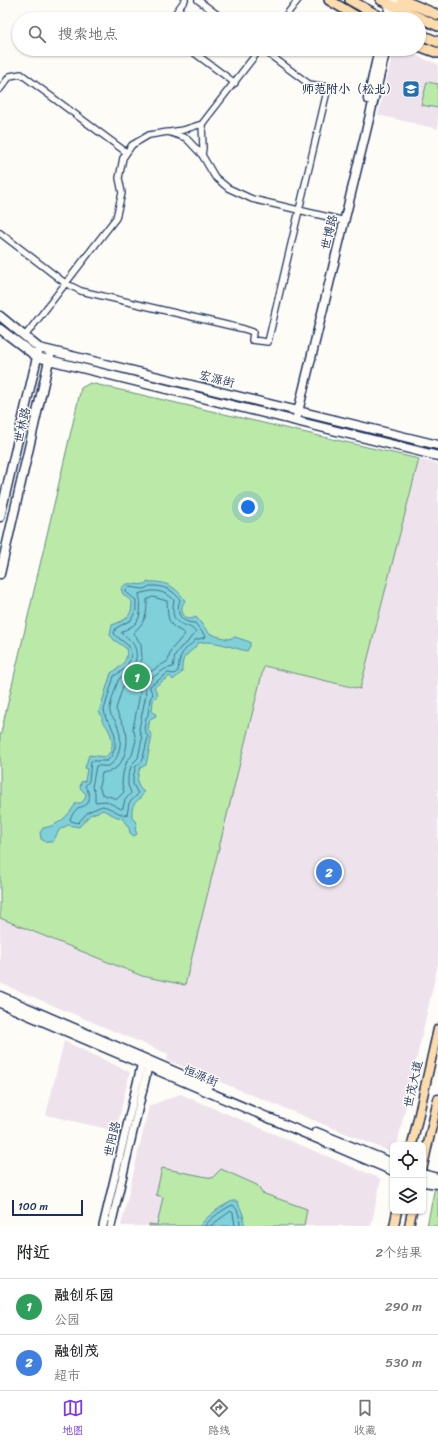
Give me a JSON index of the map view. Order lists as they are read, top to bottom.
{
  "streets": {
    "main road": [
      "世博路",
      "宏源街",
      "世林路",
      "恒源街",
      "世茂大道"
    ],
    "street": ["世阳路"]
  },
  "crossings": [
    ["世博路", "宏源街"],
    ["宏源街", "世林路"],
    ["恒源街", "世阳路"]
  ],
  "places": {
    "school or university": ["师范附小（松北）"]
  },
  "scale_bar": "100 m",
  "page": {
    "search": "搜索地点",
    "pins": ["1", "2"],
    "scale": "100 m",
    "heading": ["附近", "2个结果"],
    "list": [
      {
        "mark": "1",
        "name": "融创乐园",
        "note": "公园",
        "value": "290 m"
      },
      {
        "mark": "2",
        "name": "融创茂",
        "note": "超市",
        "value": "530 m"
      }
    ],
    "nav": ["地图", "路线", "收藏"]
  }
}
